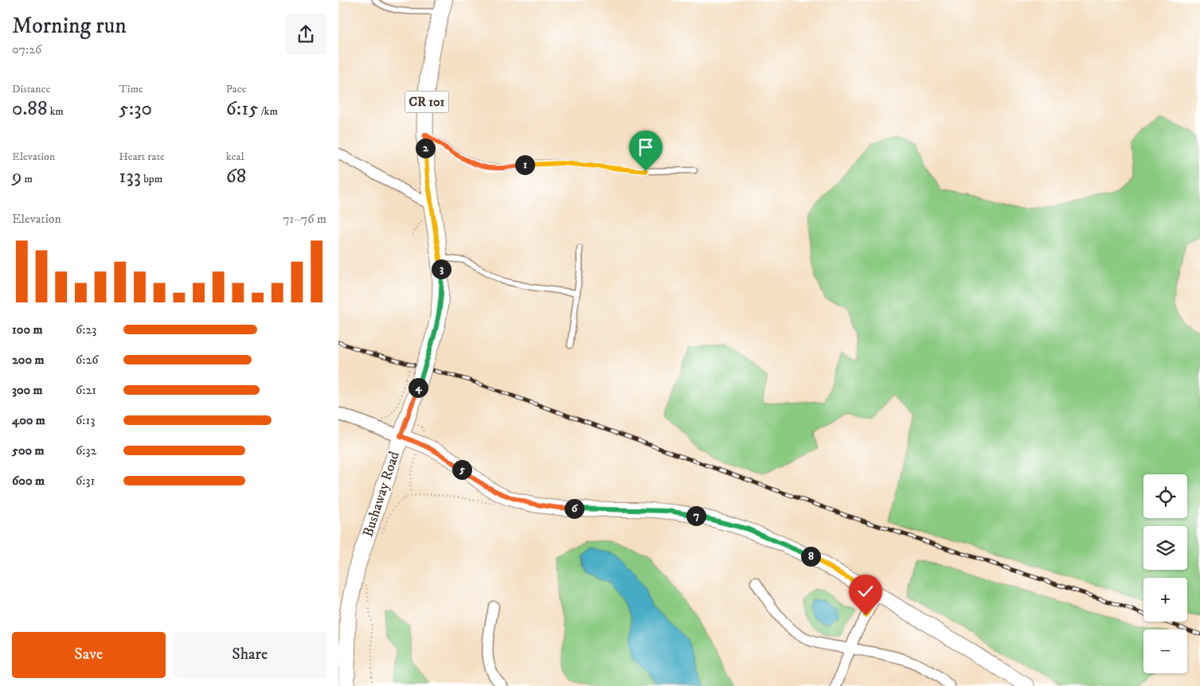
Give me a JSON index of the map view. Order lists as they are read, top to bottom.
{
  "streets": {
    "main road": ["CR 101", "Bushaway Road"]
  },
  "page": {
    "heading": ["Morning run", "07:26"],
    "stats": [
      ["Distance", "0.88 km"],
      ["Time", "5:30"],
      ["Pace", "6:15 /km"],
      ["Elevation", "9 m"],
      ["Heart rate", "133 bpm"],
      ["kcal", "68"]
    ],
    "pins": [
      "2",
      "1",
      "3",
      "4",
      "5",
      "6",
      "7",
      "8"
    ],
    "chart": ["Elevation", "71–76 m"],
    "list": [
      {
        "name": "100 m",
        "note": "6:23"
      },
      {
        "name": "200 m",
        "note": "6:26"
      },
      {
        "name": "300 m",
        "note": "6:21"
      },
      {
        "name": "400 m",
        "note": "6:13"
      },
      {
        "name": "500 m",
        "note": "6:32"
      },
      {
        "name": "600 m",
        "note": "6:31"
      }
    ],
    "map_buttons": ["+", "−"],
    "buttons": ["Save", "Share"]
  }
}
